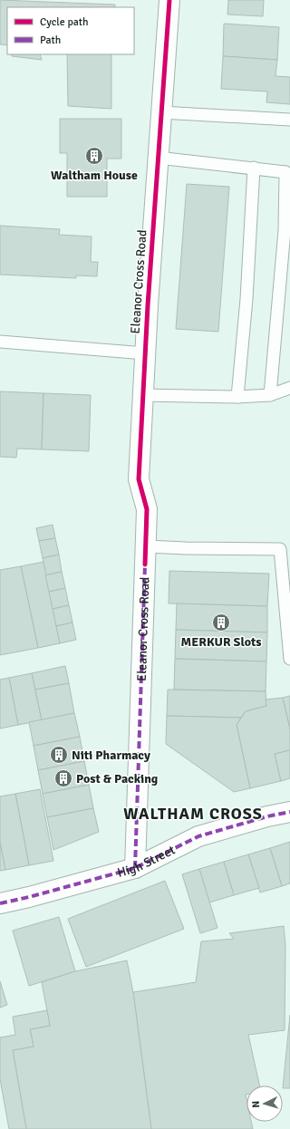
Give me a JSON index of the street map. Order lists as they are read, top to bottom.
{
  "streets": {
    "street": ["Eleanor Cross Road", "High Street"]
  },
  "crossings": [
    ["Eleanor Cross Road", "High Street"]
  ],
  "districts": ["WALTHAM CROSS"],
  "places": {
    "building": [
      "Waltham House",
      "MERKUR Slots",
      "Niti Pharmacy",
      "Post & Packing"
    ]
  },
  "legend": ["Cycle path", "Path"],
  "north": "left"
}
